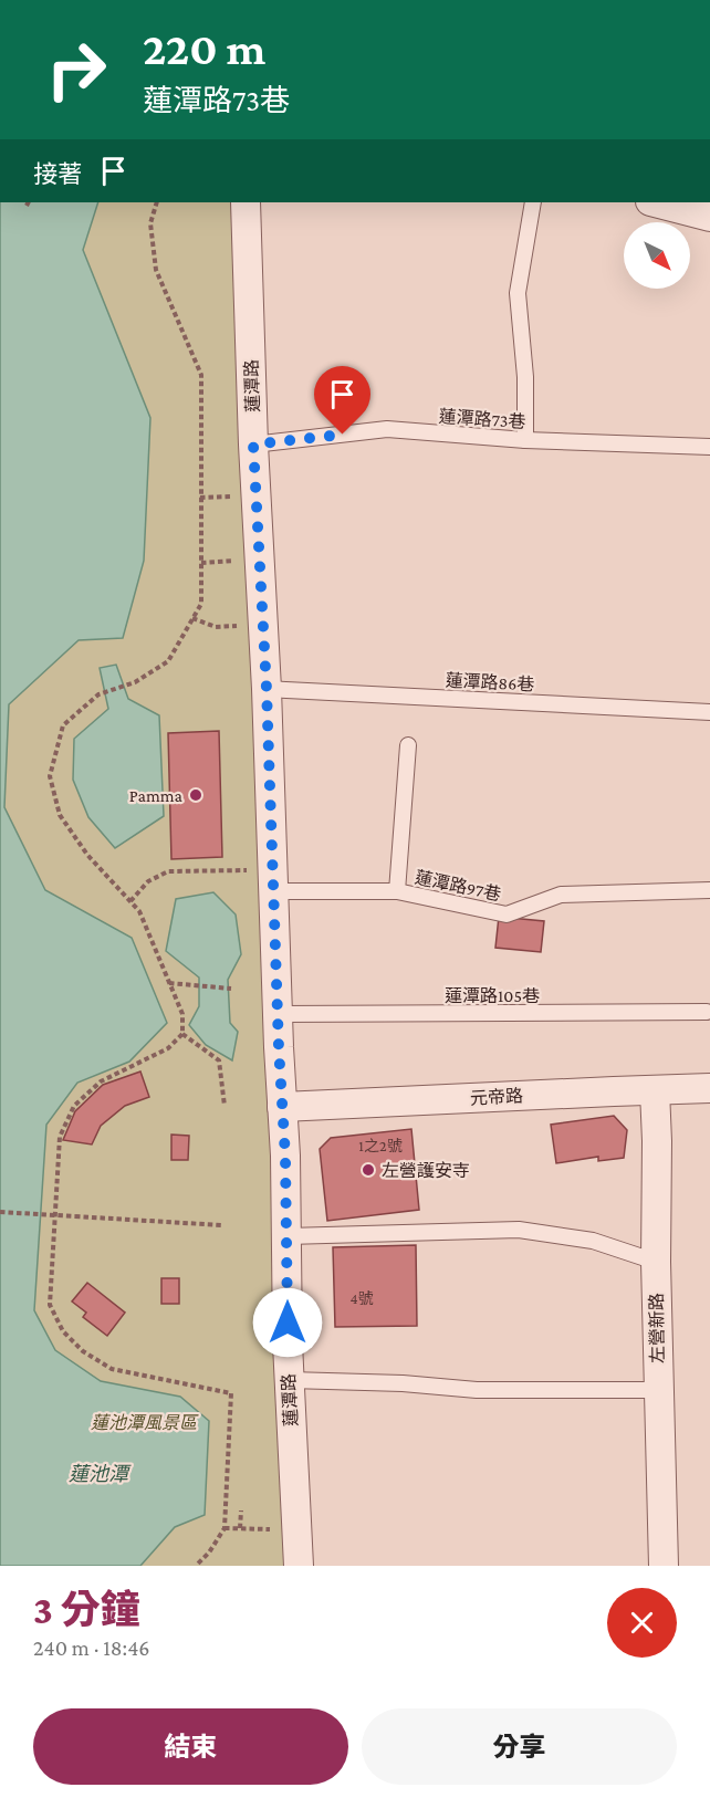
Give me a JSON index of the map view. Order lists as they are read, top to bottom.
{
  "streets": {
    "street": ["蓮潭路", "元帝路", "左營新路"],
    "lane": [
      "蓮潭路73巷",
      "蓮潭路86巷",
      "蓮潭路97巷",
      "蓮潭路105巷"
    ]
  },
  "crossings": [
    ["蓮潭路", "蓮潭路73巷"],
    ["蓮潭路", "蓮潭路86巷"],
    ["蓮潭路", "蓮潭路97巷"],
    ["蓮潭路", "蓮潭路105巷"],
    ["蓮潭路", "元帝路"],
    ["元帝路", "左營新路"]
  ],
  "water": ["蓮池潭"],
  "parks": ["蓮池潭風景區"],
  "places": ["Pamma", "左營護安寺"],
  "house_numbers": ["1之2號", "4號"],
  "north": "bottom right",
  "page": {
    "turn": ["220 m", "蓮潭路73巷"],
    "then": "接著",
    "heading": ["3 分鐘", "240 m · 18:46"],
    "buttons": ["結束", "分享"]
  }
}
